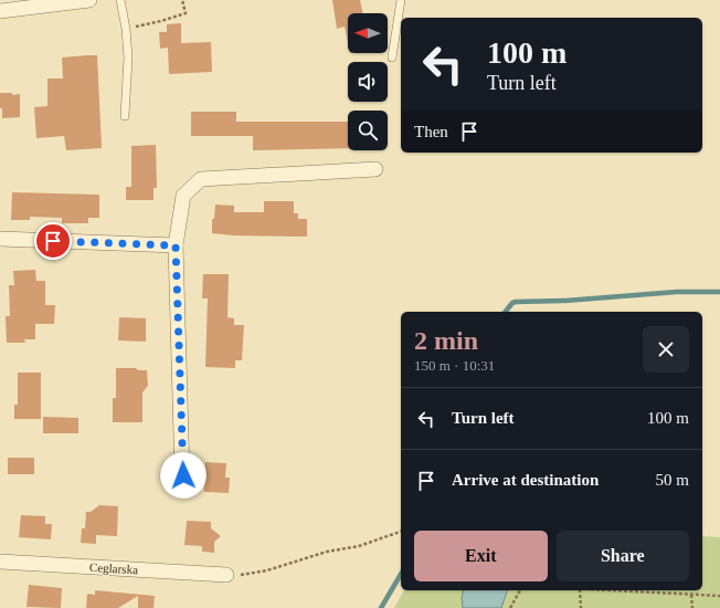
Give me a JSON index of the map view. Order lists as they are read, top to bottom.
{
  "streets": {
    "street": ["Ceglarska"]
  },
  "north": "left",
  "page": {
    "turn": ["100 m", "Turn left"],
    "then": "Then",
    "heading": ["2 min", "150 m · 10:31"],
    "list": [
      {
        "name": "Turn left",
        "value": "100 m"
      },
      {
        "name": "Arrive at destination",
        "value": "50 m"
      }
    ],
    "buttons": ["Exit", "Share"]
  }
}
